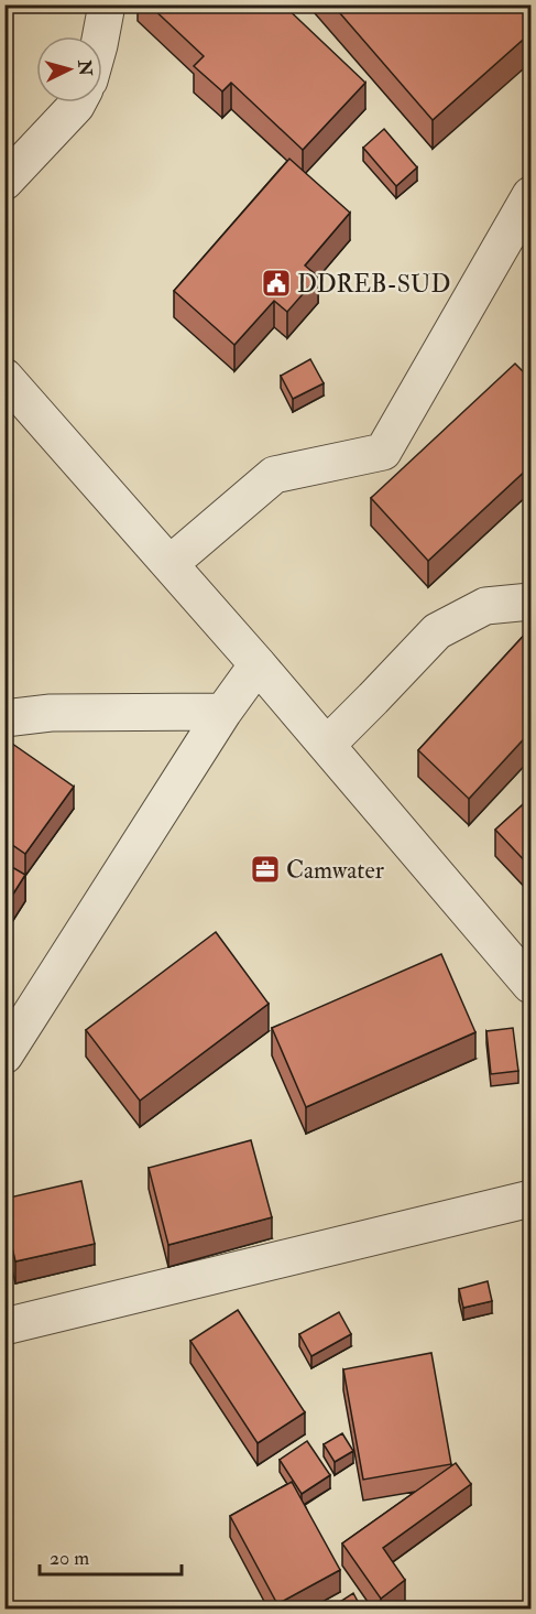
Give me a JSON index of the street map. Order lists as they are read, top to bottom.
{
  "places": {
    "public building": ["DDREB-SUD"],
    "office": ["Camwater"]
  },
  "scale_bar": "20 m",
  "north": "right"
}
